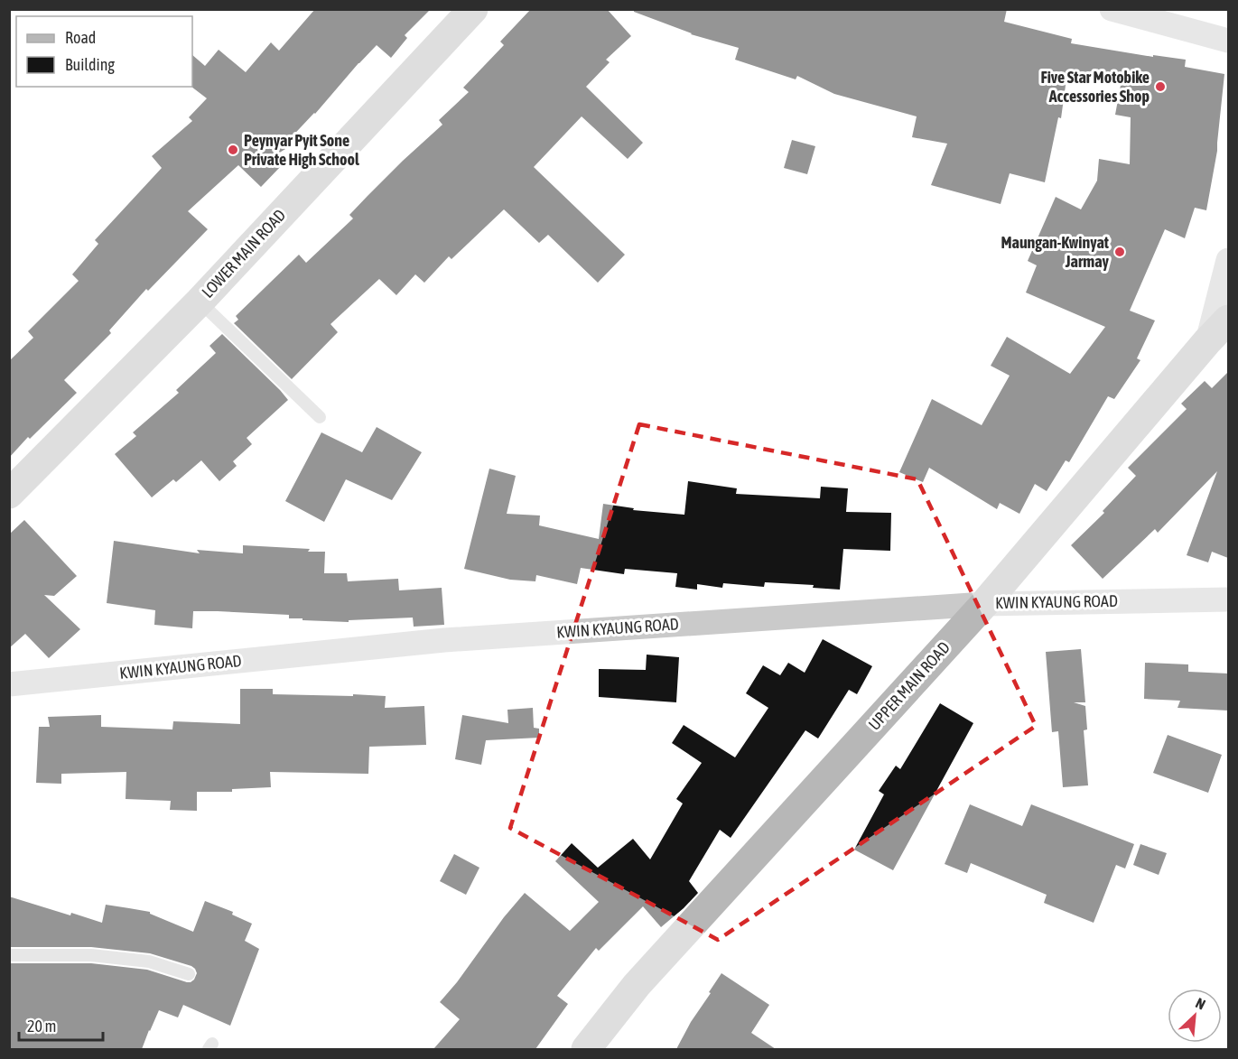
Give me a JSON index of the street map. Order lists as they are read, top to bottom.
{
  "streets": {
    "main road": ["LOWER MAIN ROAD", "UPPER MAIN ROAD"],
    "street": ["KWIN KYAUNG ROAD"]
  },
  "crossings": [
    ["KWIN KYAUNG ROAD", "UPPER MAIN ROAD"]
  ],
  "places": ["Five Star Motobike Accessories Shop", "Peynyar Pyit Sone Private High School", "Maungan-Kwinyat Jarmay"],
  "legend": ["Road", "Building"],
  "scale_bar": "20 m",
  "north": "top right"
}
